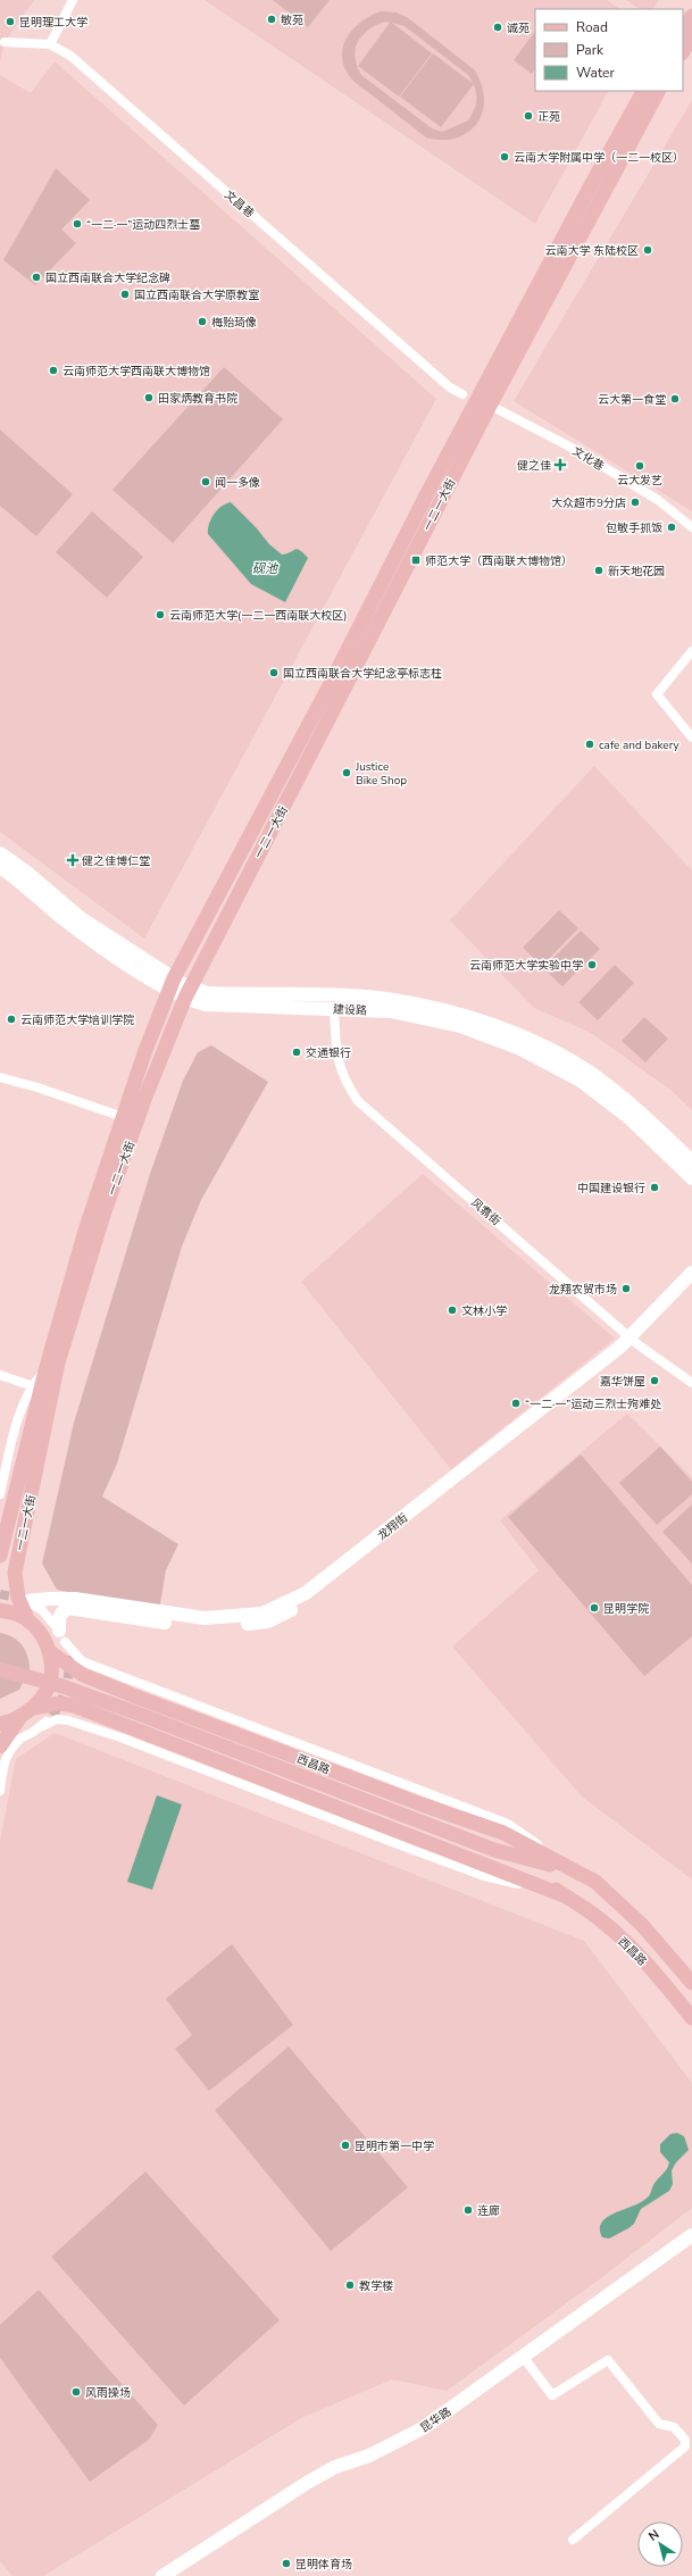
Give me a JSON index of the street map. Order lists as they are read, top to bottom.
{
  "streets": {
    "main road": ["一二一大街", "西昌路"],
    "street": [
      "文昌巷",
      "文化巷",
      "建设路",
      "风翥街",
      "龙翔街",
      "昆华路"
    ]
  },
  "crossings": [
    ["文化巷", "一二一大街"],
    ["一二一大街", "建设路"],
    ["建设路", "风翥街"],
    ["风翥街", "龙翔街"]
  ],
  "water": ["砚池"],
  "places": {
    "other": [
      "敏苑",
      "昆明理工大学",
      "诚苑",
      "正苑",
      "云南大学附属中学（一二一校区）",
      "“一二·一”运动四烈士墓",
      "云南大学 东陆校区",
      "国立西南联合大学纪念碑",
      "国立西南联合大学原教室",
      "梅贻琦像",
      "云南师范大学西南联大博物馆",
      "田家炳教育书院",
      "云大第一食堂",
      "云大发艺",
      "闻一多像",
      "大众超市9分店",
      "包敏手抓饭",
      "新天地花园",
      "云南师范大学(一二一西南联大校区)",
      "国立西南联合大学纪念亭标志柱",
      "cafe and bakery",
      "Justice Bike Shop",
      "云南师范大学实验中学",
      "云南师范大学培训学院",
      "交通银行",
      "中国建设银行",
      "龙翔农贸市场",
      "文林小学",
      "嘉华饼屋",
      "“一二·一”运动三烈士殉难处",
      "昆明学院",
      "昆明市第一中学",
      "连廊",
      "教学楼",
      "风雨操场",
      "昆明体育场"
    ],
    "health": ["健之佳", "健之佳博仁堂"],
    "transit": ["师范大学（西南联大博物馆）"]
  },
  "legend": ["Road", "Park", "Water"],
  "north": "top left"
}
